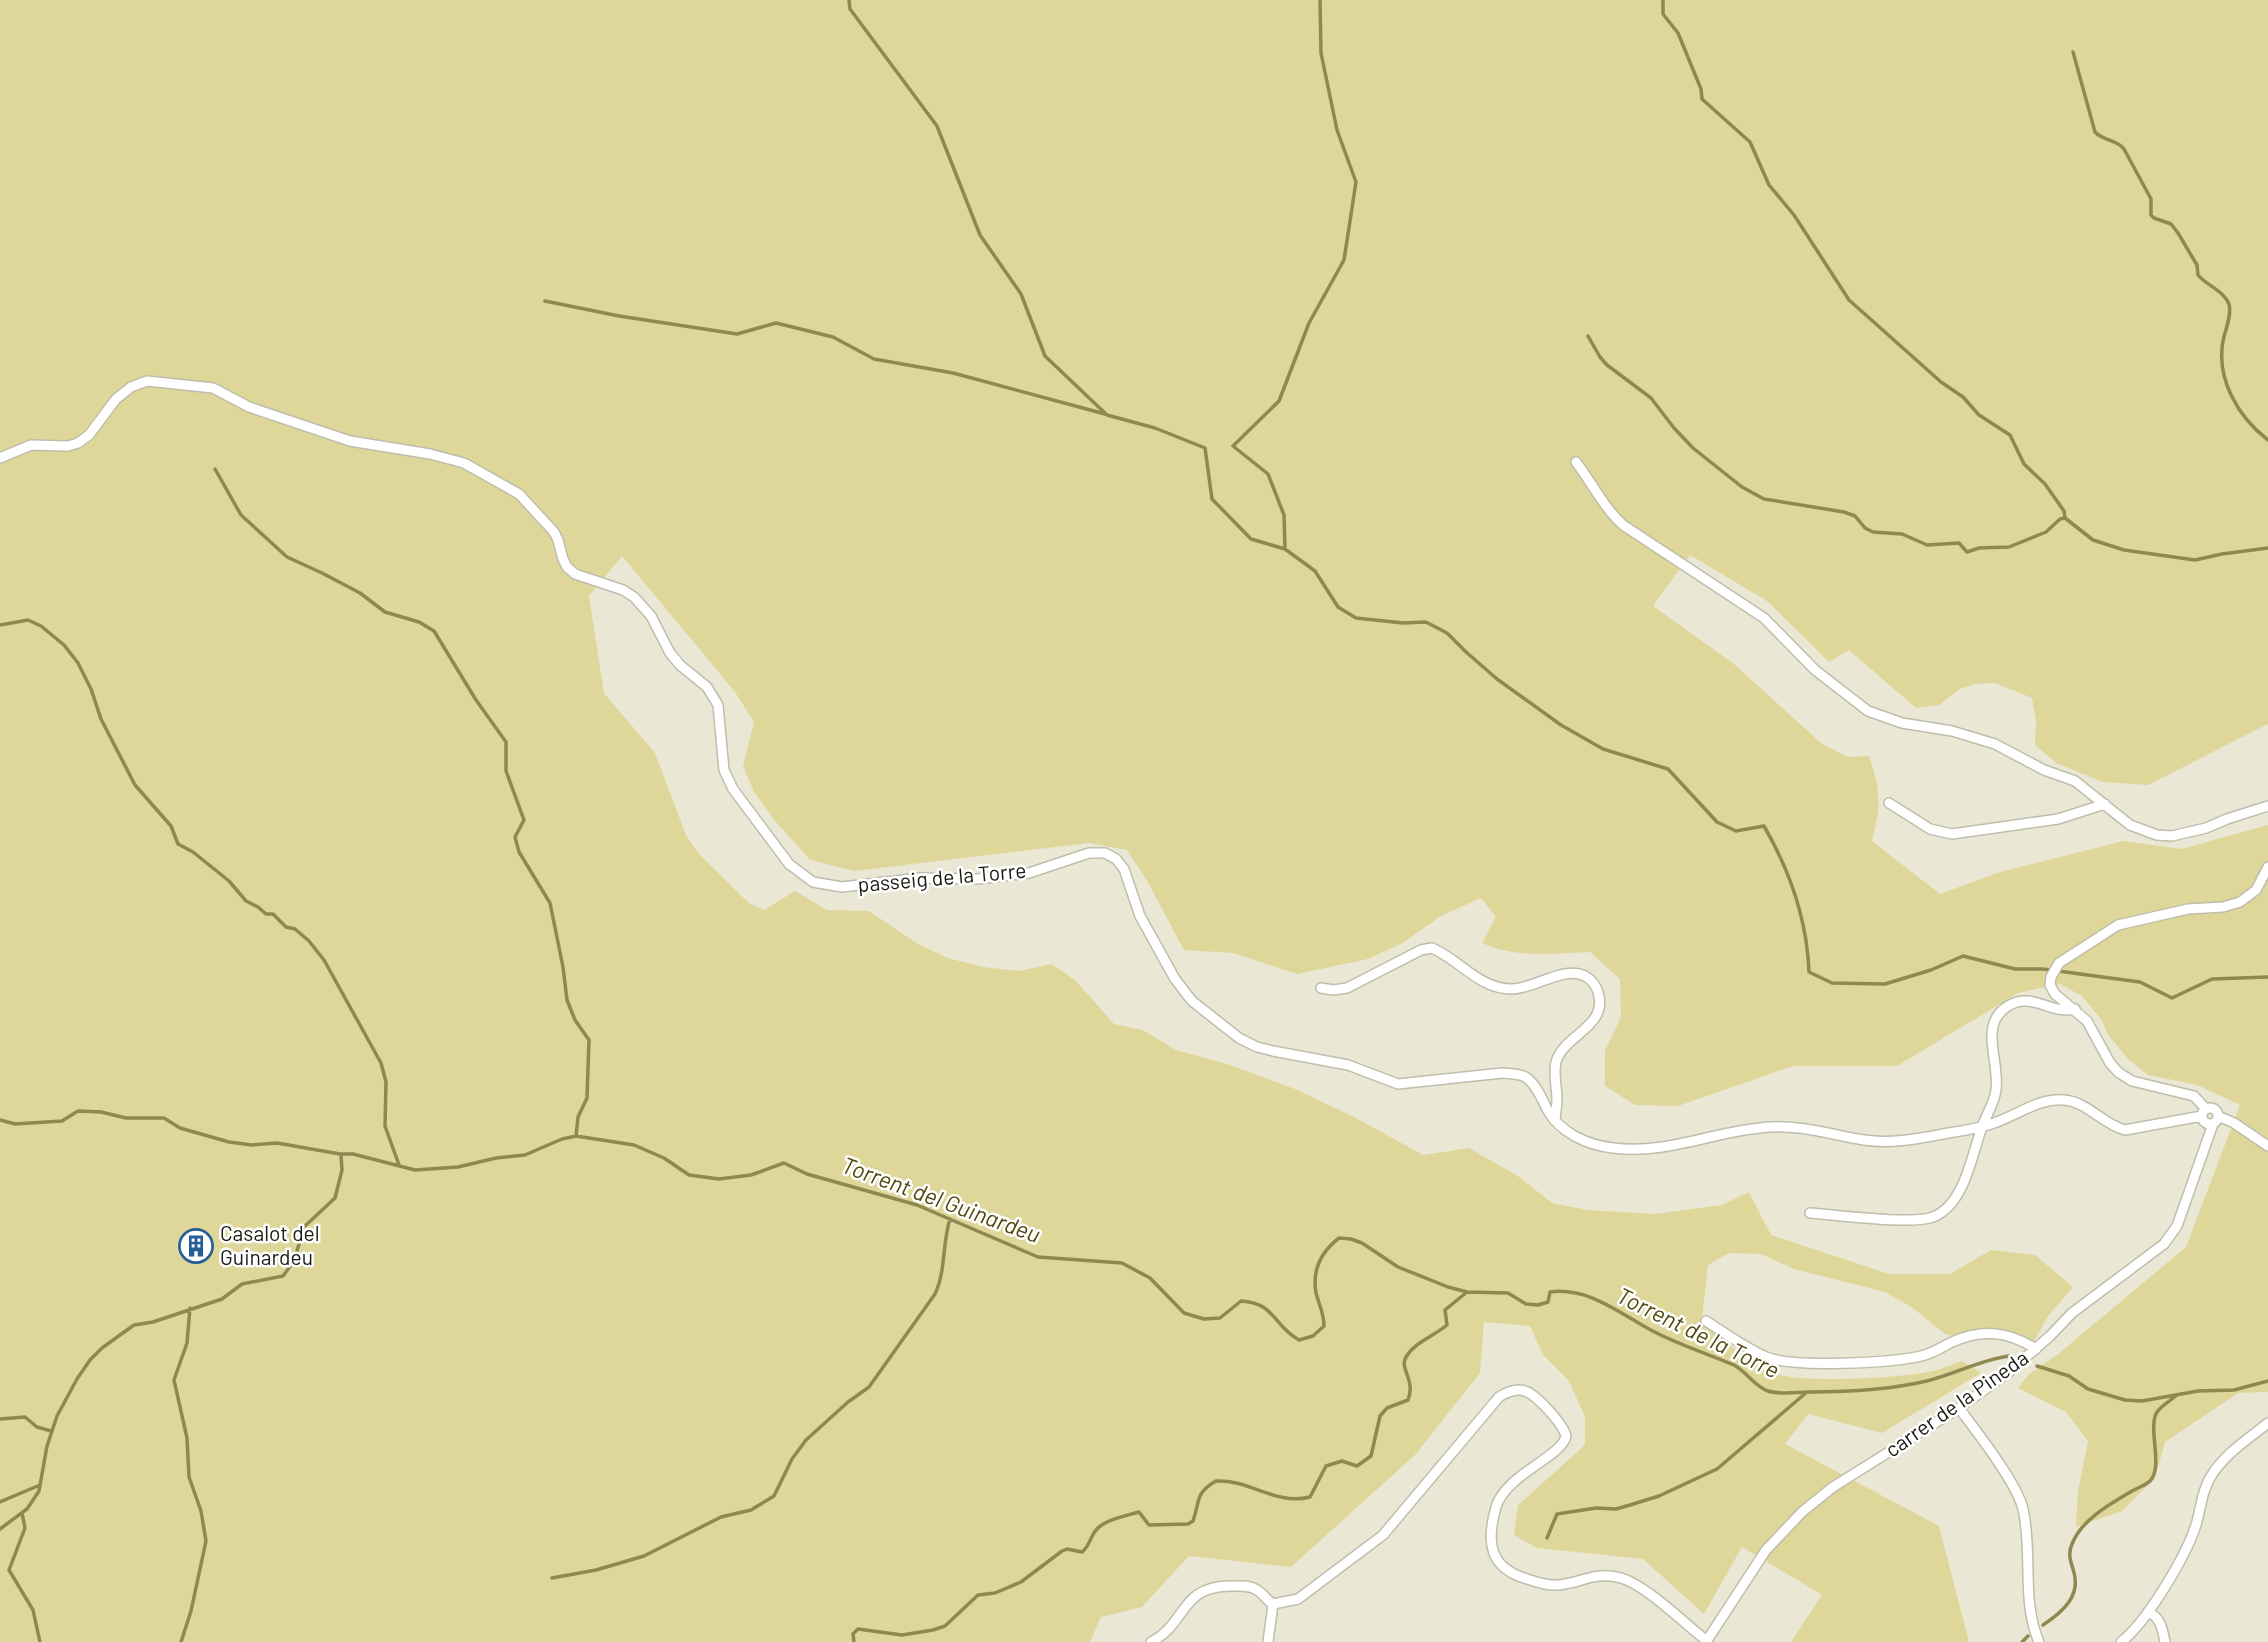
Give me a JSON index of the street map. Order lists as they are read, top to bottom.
{
  "streets": {
    "street": ["passeig de la Torre", "carrer de la Pineda"]
  },
  "water": ["Torrent del Guinardeu", "Torrent de la Torre"],
  "places": {
    "building": ["Casalot del Guinardeu"]
  }
}
